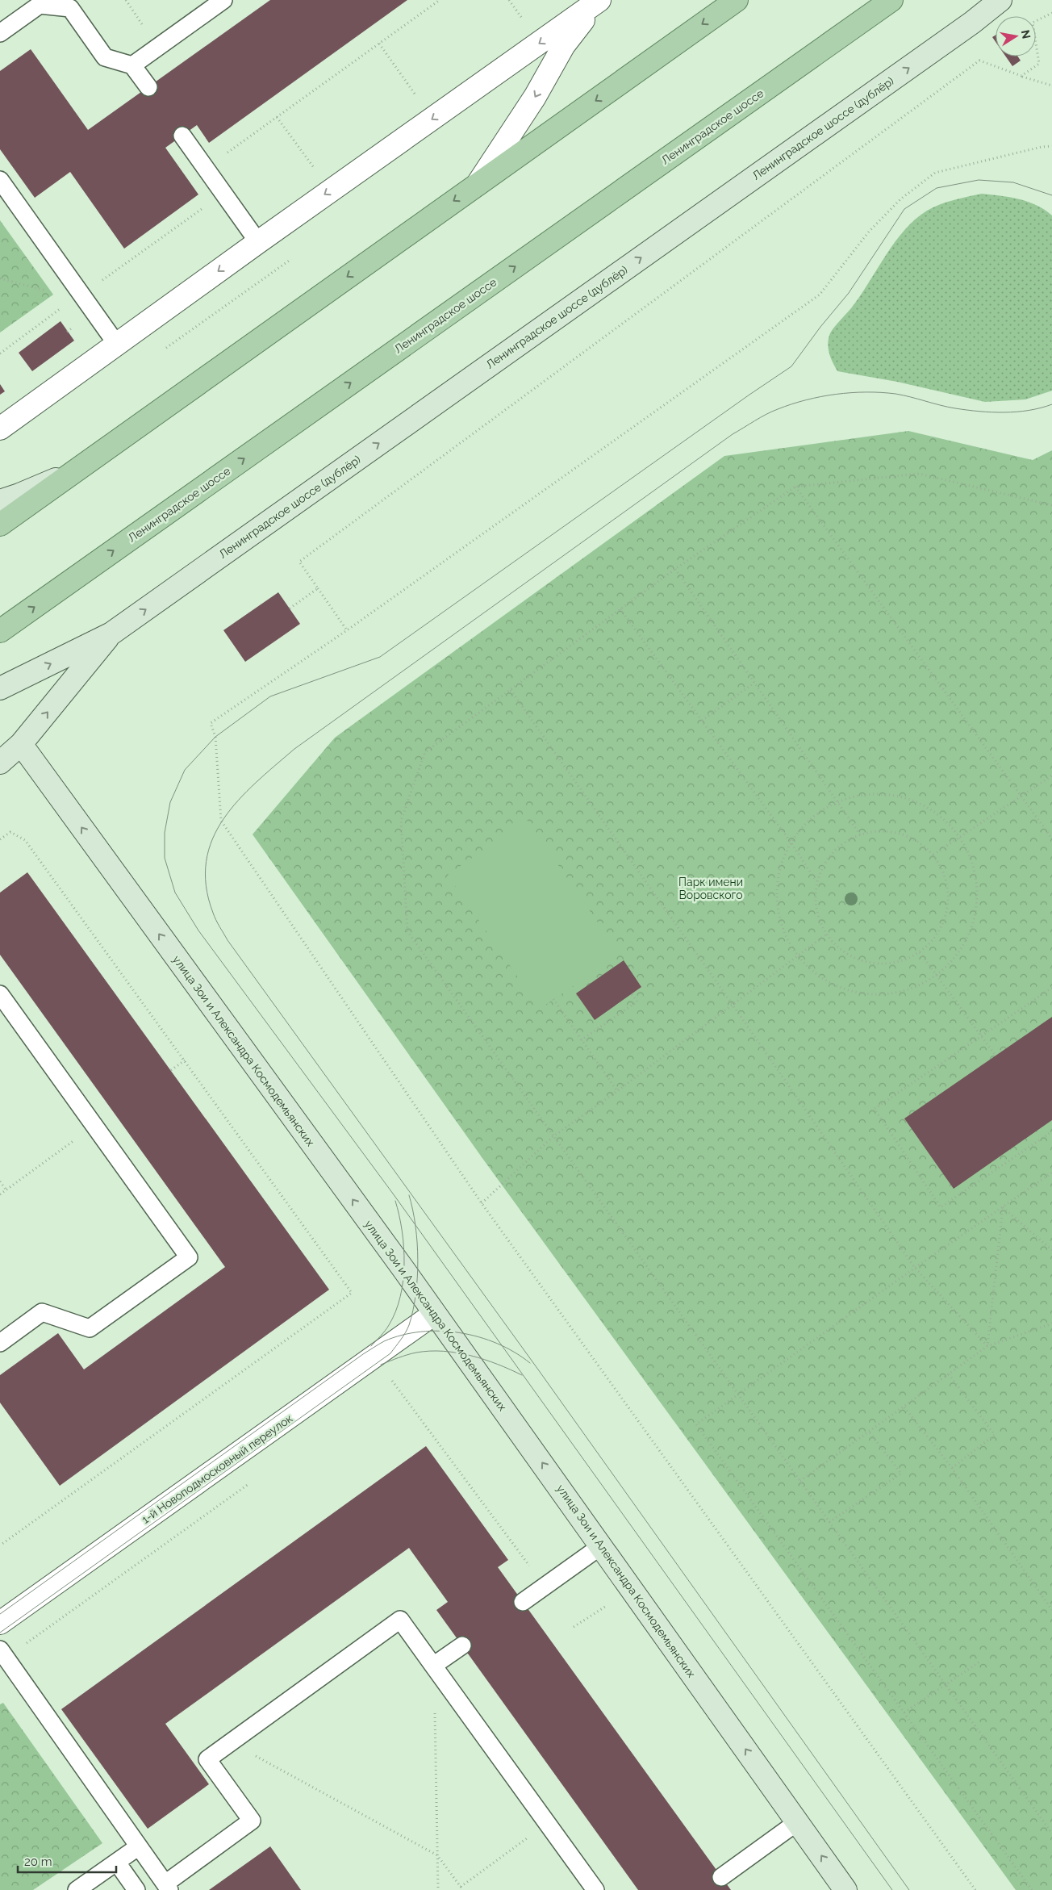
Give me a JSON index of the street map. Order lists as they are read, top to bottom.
{
  "streets": {
    "main road": ["Ленинградское шоссе", "Ленинградское шоссе (дублёр)", "улица Зои и Александра Космодемьянских"],
    "street": ["1-й Новоподмосковный переулок"]
  },
  "crossings": [
    ["улица Зои и Александра Космодемьянских", "1-й Новоподмосковный переулок"]
  ],
  "one_way": ["улица Зои и Александра Космодемьянских"],
  "parks": ["Парк имени Воровского"],
  "scale_bar": "20 m",
  "north": "right"
}
